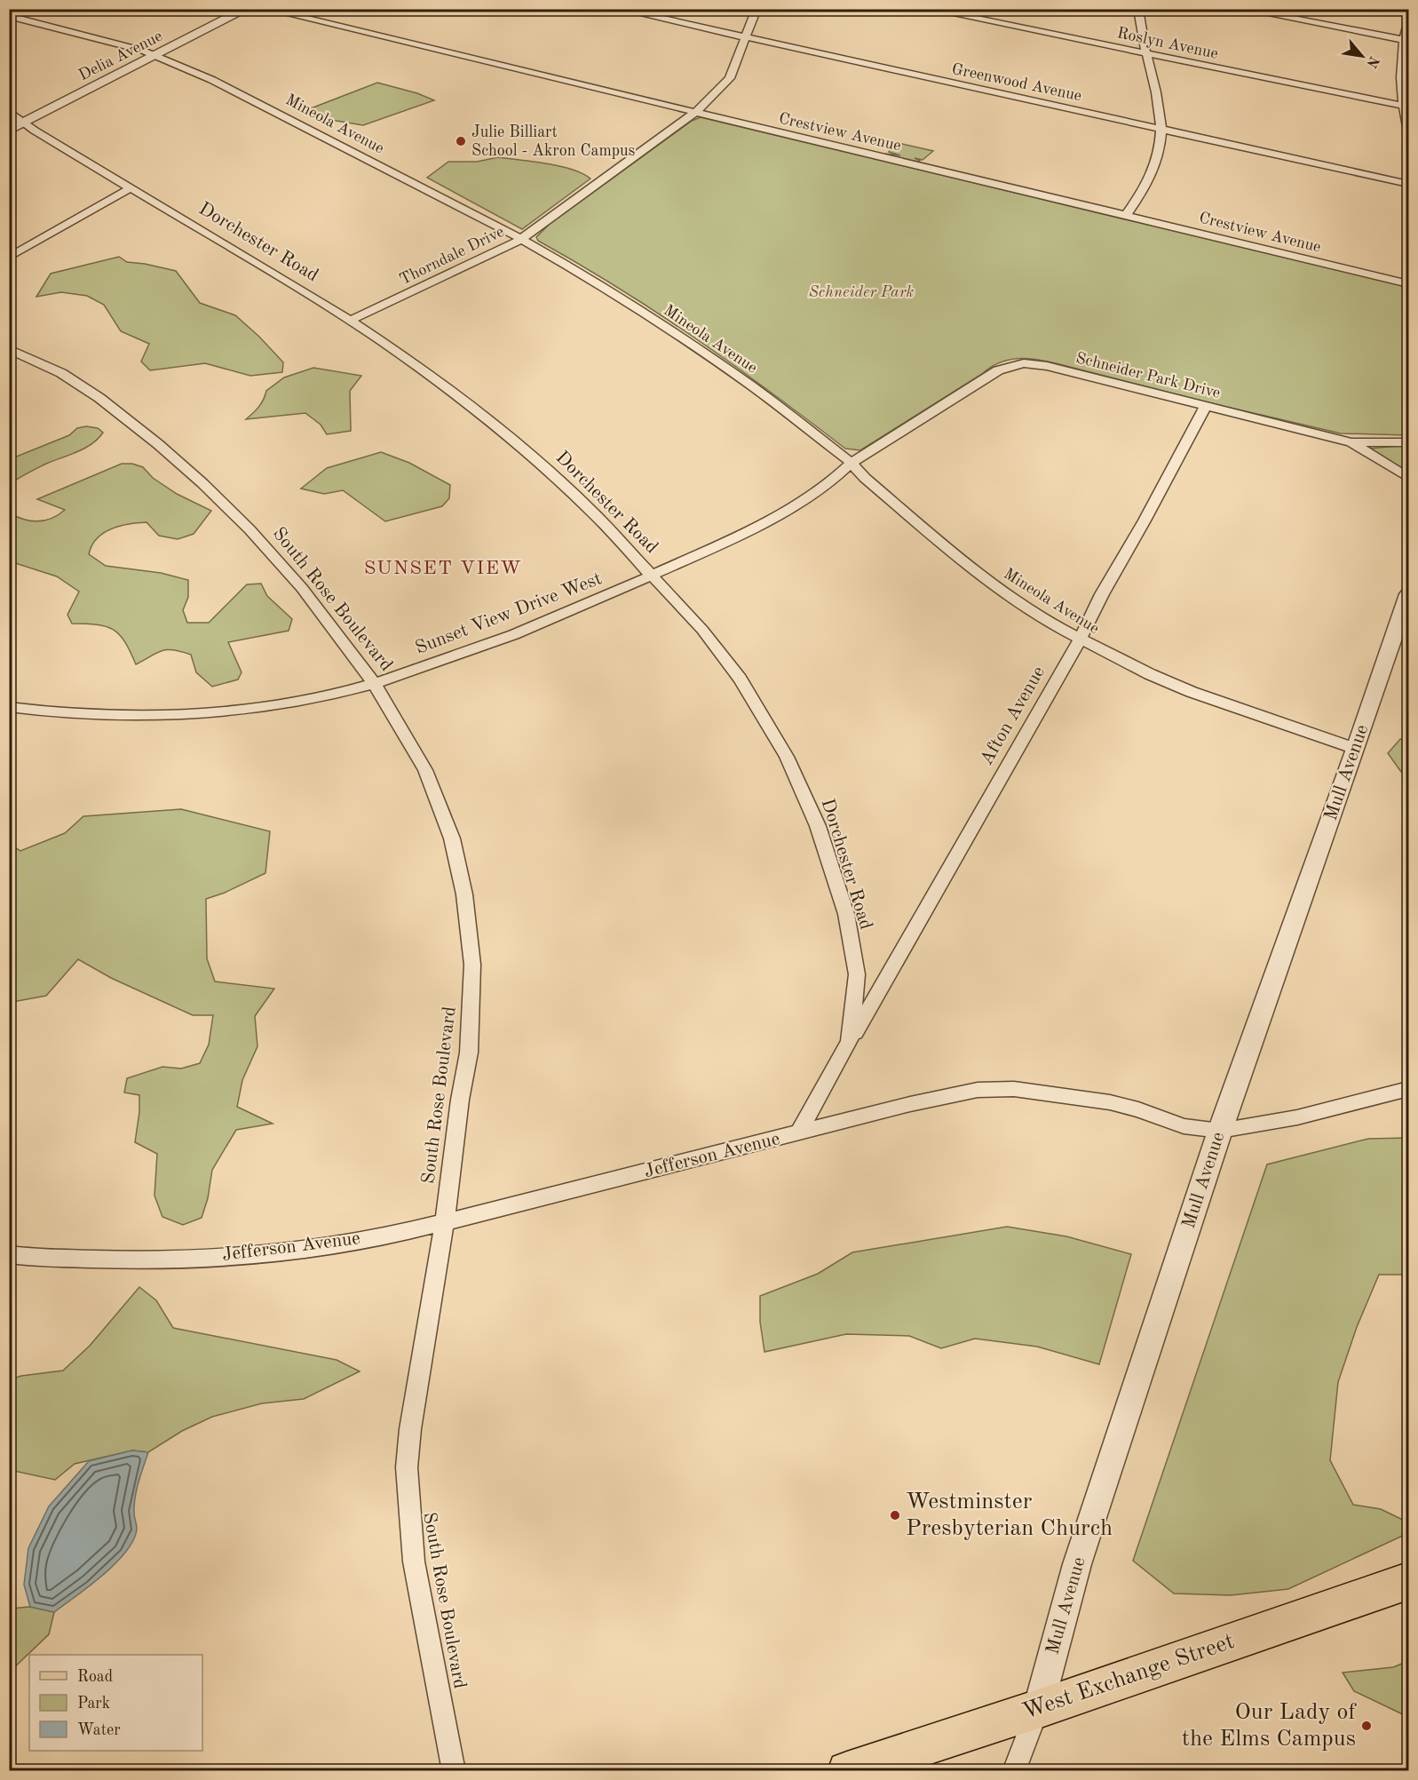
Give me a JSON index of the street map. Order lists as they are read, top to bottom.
{
  "streets": {
    "main road": ["West Exchange Street"],
    "street": [
      "Roslyn Avenue",
      "Delia Avenue",
      "Greenwood Avenue",
      "Mineola Avenue",
      "Crestview Avenue",
      "Dorchester Road",
      "Thorndale Drive",
      "Schneider Park Drive",
      "South Rose Boulevard",
      "Sunset View Drive West",
      "Afton Avenue",
      "Mull Avenue",
      "Jefferson Avenue"
    ]
  },
  "crossings": [
    ["Delia Avenue", "Mineola Avenue"],
    ["Delia Avenue", "Dorchester Road"],
    ["Greenwood Avenue", "Thorndale Drive"],
    ["Mineola Avenue", "Thorndale Drive"],
    ["Mineola Avenue", "Sunset View Drive West"],
    ["Mineola Avenue", "Afton Avenue"],
    ["Mineola Avenue", "Mull Avenue"],
    ["Crestview Avenue", "Thorndale Drive"],
    ["Dorchester Road", "Thorndale Drive"],
    ["Dorchester Road", "Sunset View Drive West"],
    ["Dorchester Road", "Afton Avenue"],
    ["Dorchester Road", "Jefferson Avenue"],
    ["Schneider Park Drive", "Sunset View Drive West"],
    ["Schneider Park Drive", "Afton Avenue"],
    ["South Rose Boulevard", "Sunset View Drive West"],
    ["South Rose Boulevard", "Jefferson Avenue"],
    ["Mull Avenue", "Jefferson Avenue"],
    ["Mull Avenue", "West Exchange Street"]
  ],
  "districts": ["SUNSET VIEW"],
  "parks": ["Schneider Park"],
  "places": ["Julie Billiart School - Akron Campus", "Westminster Presbyterian Church", "Our Lady of the Elms Campus"],
  "legend": ["Road", "Park", "Water"],
  "north": "bottom right"
}
